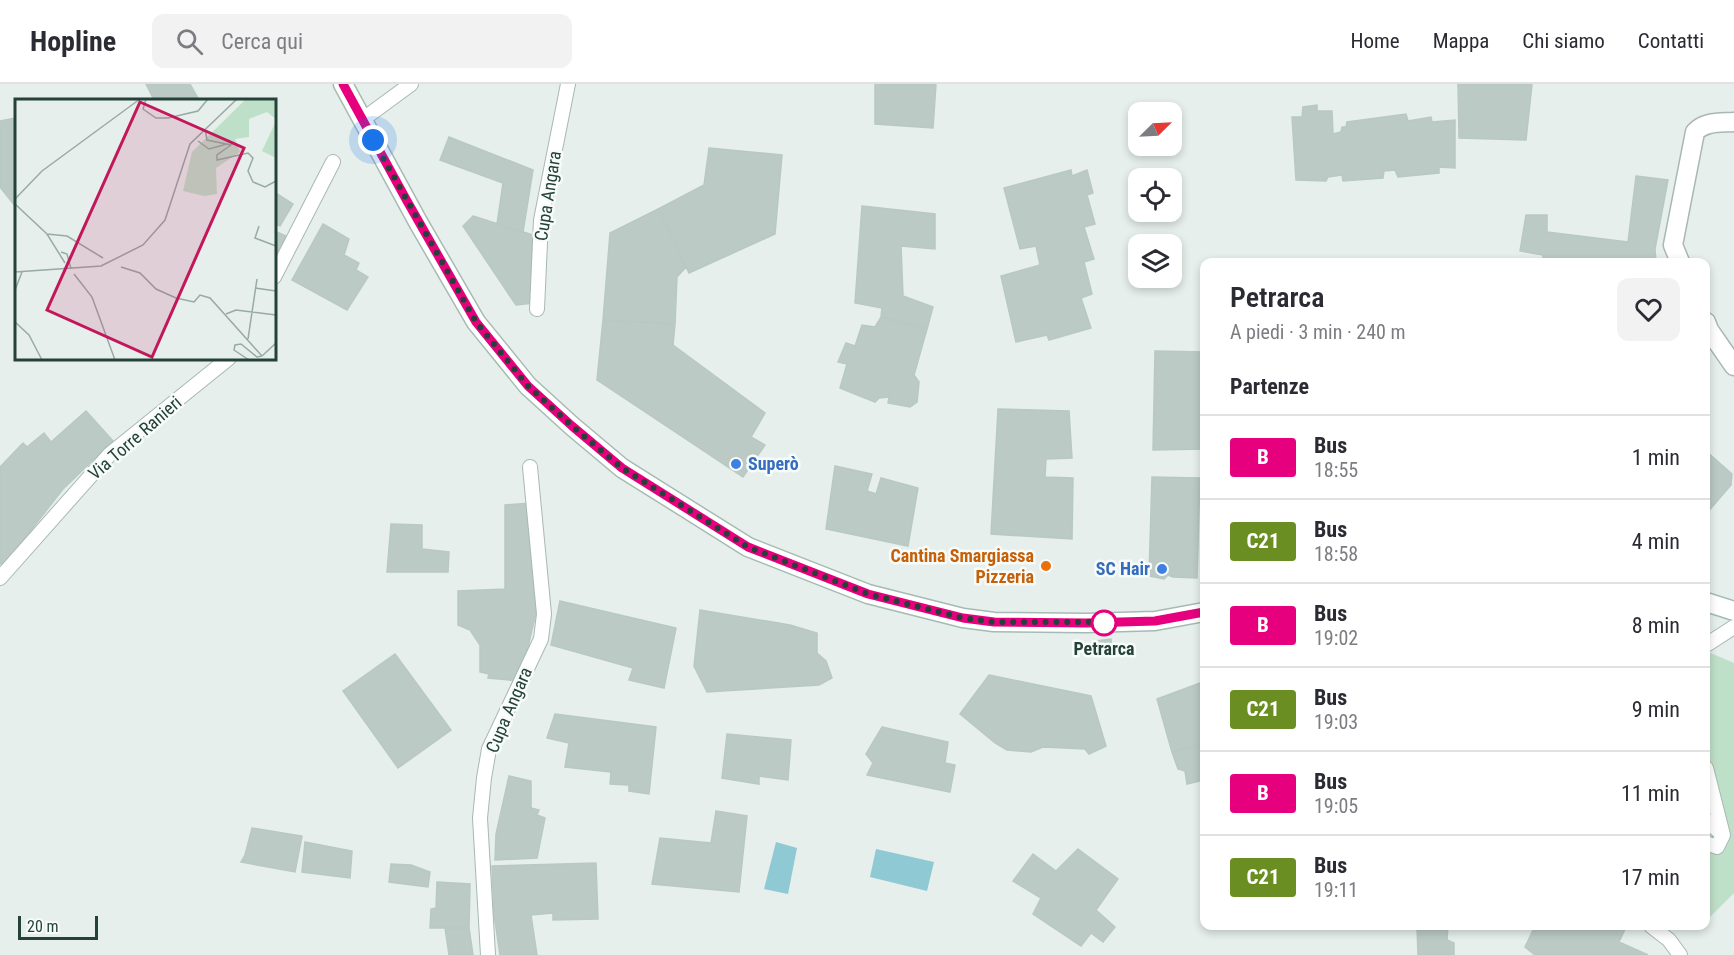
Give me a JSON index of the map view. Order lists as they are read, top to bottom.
{
  "streets": {
    "lane": ["Cupa Angara", "Via Torre Ranieri"]
  },
  "places": [
    "Superò",
    "Cantina Smargiassa Pizzeria",
    "SC Hair",
    "Petrarca"
  ],
  "lines": ["bus line B"],
  "scale_bar": "20 m",
  "north": "top right",
  "page": {
    "header": "Hopline",
    "search": "Cerca qui",
    "nav": [
      "Home",
      "Mappa",
      "Chi siamo",
      "Contatti"
    ],
    "heading": [
      ["Petrarca", "A piedi · 3 min · 240 m"],
      "Partenze"
    ],
    "list": [
      {
        "mark": "B",
        "name": "Bus",
        "note": "18:55",
        "value": "1 min"
      },
      {
        "mark": "C21",
        "name": "Bus",
        "note": "18:58",
        "value": "4 min"
      },
      {
        "mark": "B",
        "name": "Bus",
        "note": "19:02",
        "value": "8 min"
      },
      {
        "mark": "C21",
        "name": "Bus",
        "note": "19:03",
        "value": "9 min"
      },
      {
        "mark": "B",
        "name": "Bus",
        "note": "19:05",
        "value": "11 min"
      },
      {
        "mark": "C21",
        "name": "Bus",
        "note": "19:11",
        "value": "17 min"
      }
    ],
    "scale": "20 m"
  }
}
